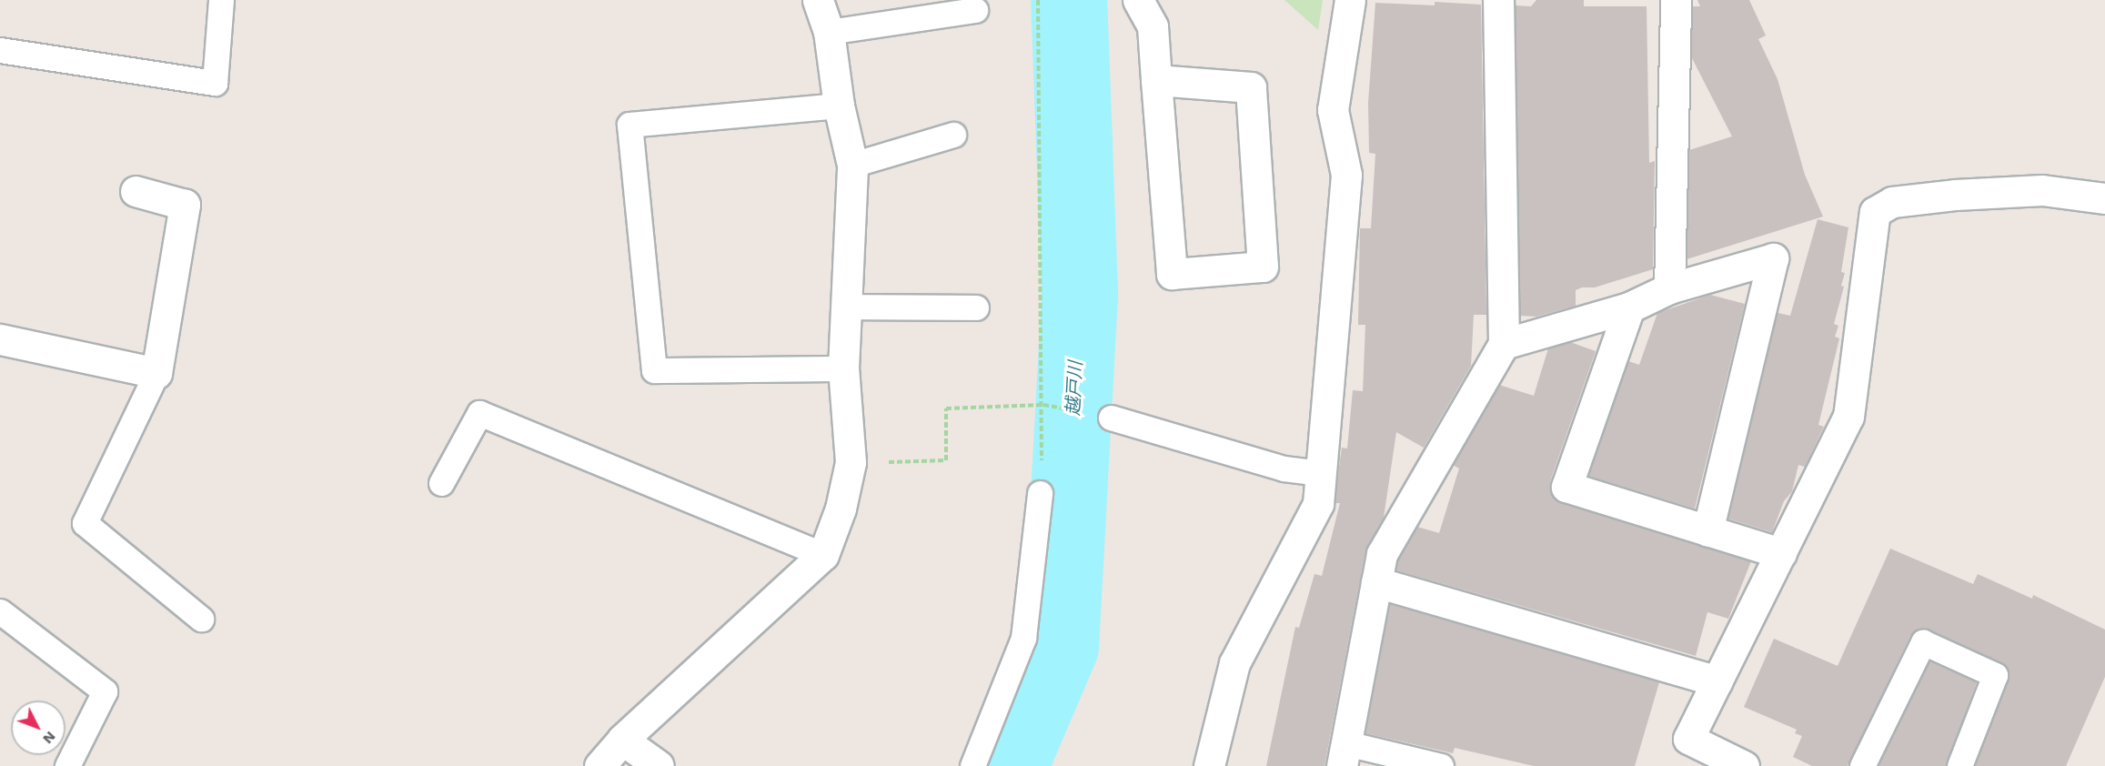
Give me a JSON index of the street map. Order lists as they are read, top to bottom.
{
  "water": ["越戸川"],
  "north": "bottom right"
}
